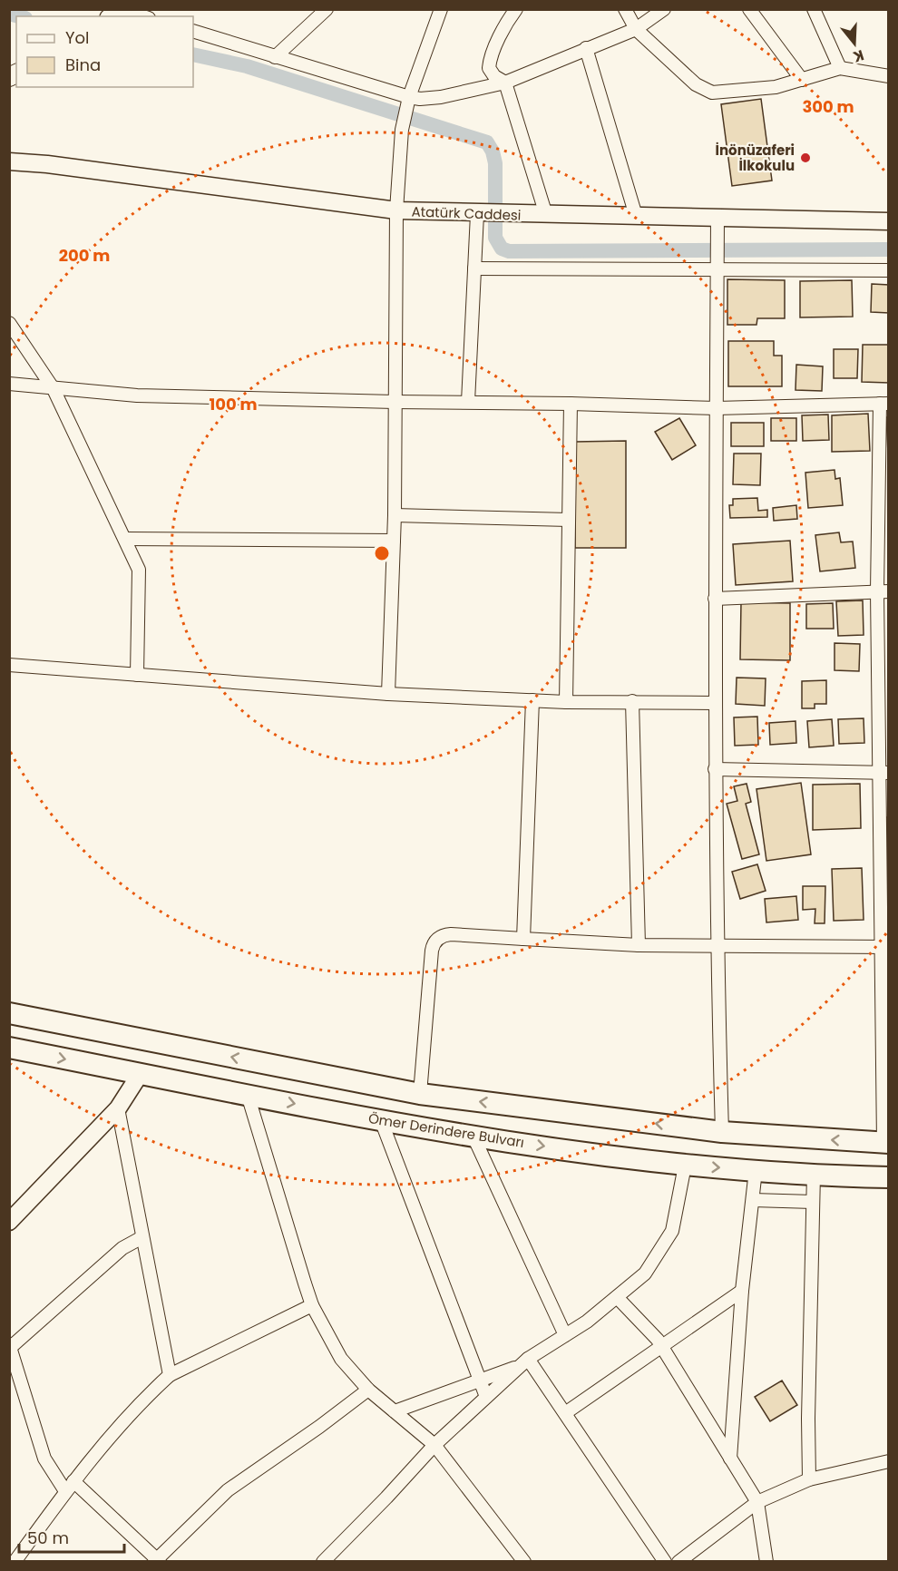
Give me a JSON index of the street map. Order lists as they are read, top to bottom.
{
  "streets": {
    "highway": ["Ömer Derindere Bulvarı"],
    "street": ["Atatürk Caddesi"]
  },
  "places": ["İnönüzaferi İlkokulu"],
  "legend": ["Yol", "Bina"],
  "scale_bar": "50 m",
  "north": "bottom",
  "rings": ["300 m", "200 m", "100 m"]
}
